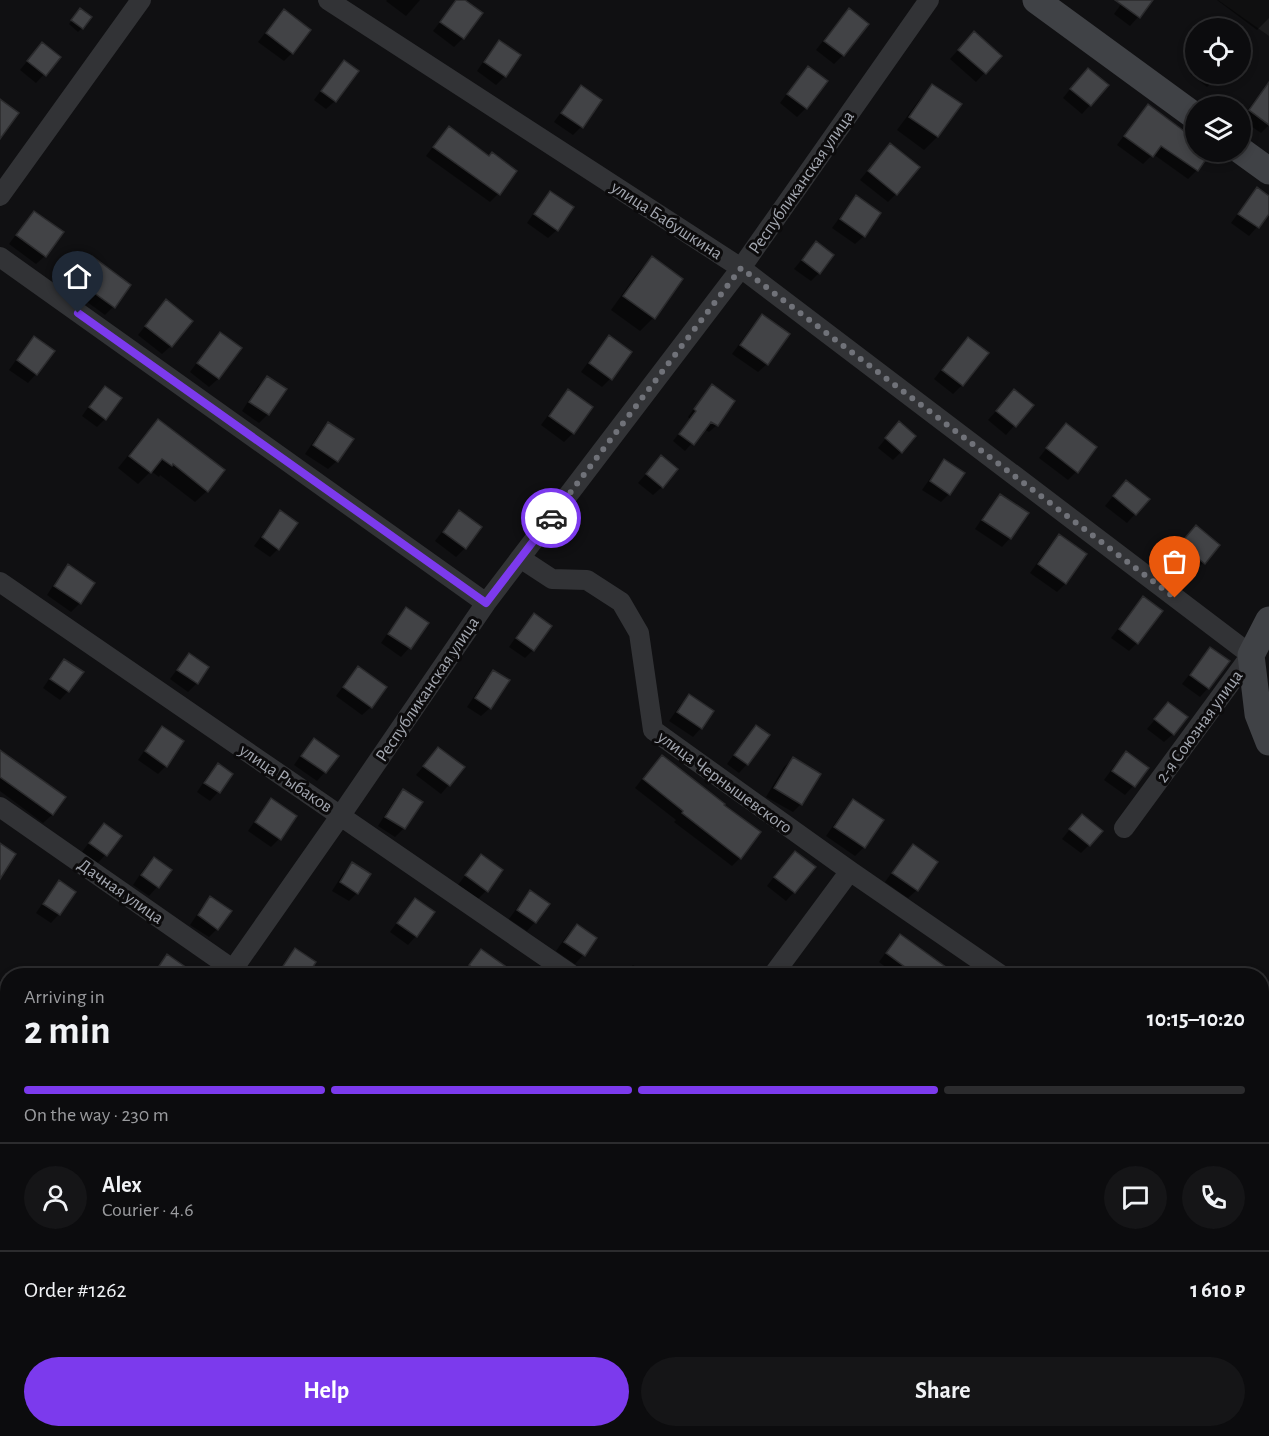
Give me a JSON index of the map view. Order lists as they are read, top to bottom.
{
  "streets": {
    "main road": ["2-я Союзная улица"],
    "street": [
      "Республиканская улица",
      "улица Бабушкина",
      "улица Рыбаков",
      "улица Чернышевского",
      "Дачная улица"
    ]
  },
  "crossings": [
    ["Республиканская улица", "улица Бабушкина"],
    ["Республиканская улица", "улица Рыбаков"],
    ["Республиканская улица", "улица Чернышевского"],
    ["улица Бабушкина", "2-я Союзная улица"]
  ],
  "page": {
    "heading": ["2 min", "Arriving in", "10:15–10:20"],
    "panel": [
      "Alex",
      "Courier · 4.6",
      "Order #1262",
      "1 610 ₽"
    ],
    "bar": "On the way · 230 m",
    "buttons": ["Help", "Share"]
  }
}
